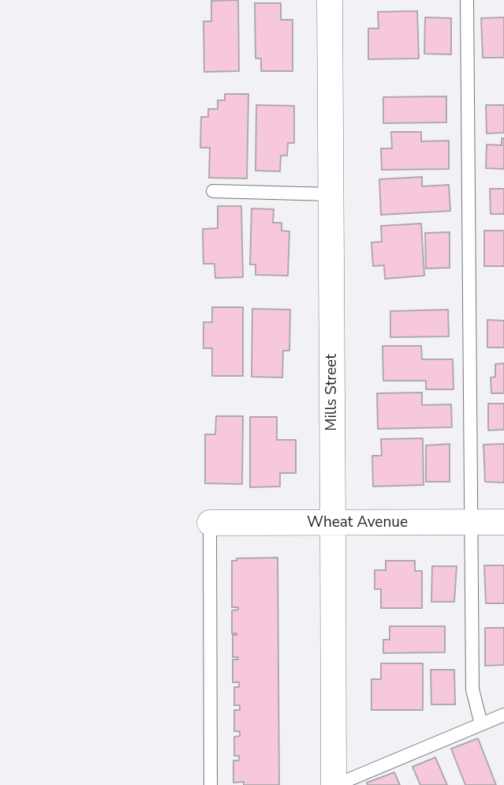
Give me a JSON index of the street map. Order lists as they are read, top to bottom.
{
  "streets": {
    "street": ["Mills Street", "Wheat Avenue"]
  },
  "crossings": [
    ["Mills Street", "Wheat Avenue"]
  ]
}
